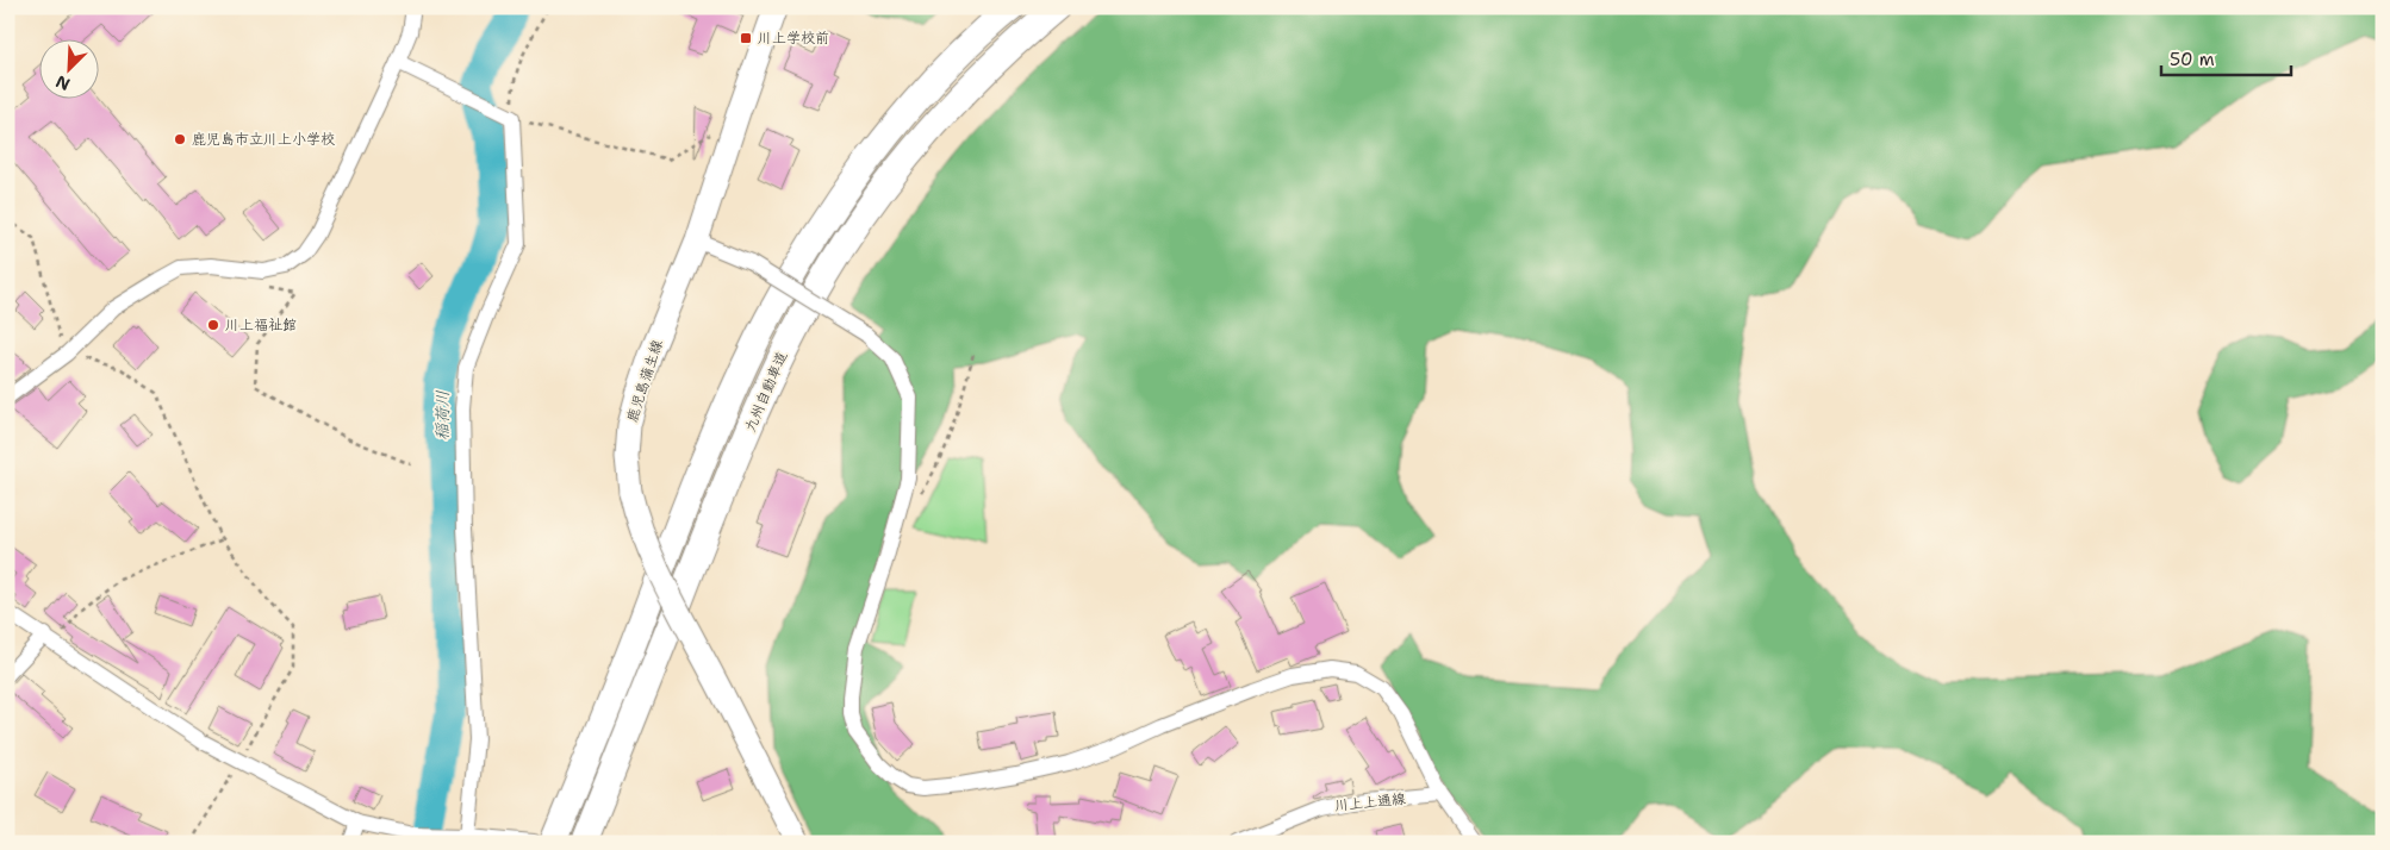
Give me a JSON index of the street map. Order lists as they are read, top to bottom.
{
  "streets": {
    "highway": ["九州自動車道"],
    "main road": ["鹿児島蒲生線"],
    "street": ["川上上通線"]
  },
  "water": ["稲荷川"],
  "places": {
    "transit": ["川上学校前"],
    "other": ["鹿児島市立川上小学校", "川上福祉館"]
  },
  "scale_bar": "50 m",
  "north": "bottom left"
}
